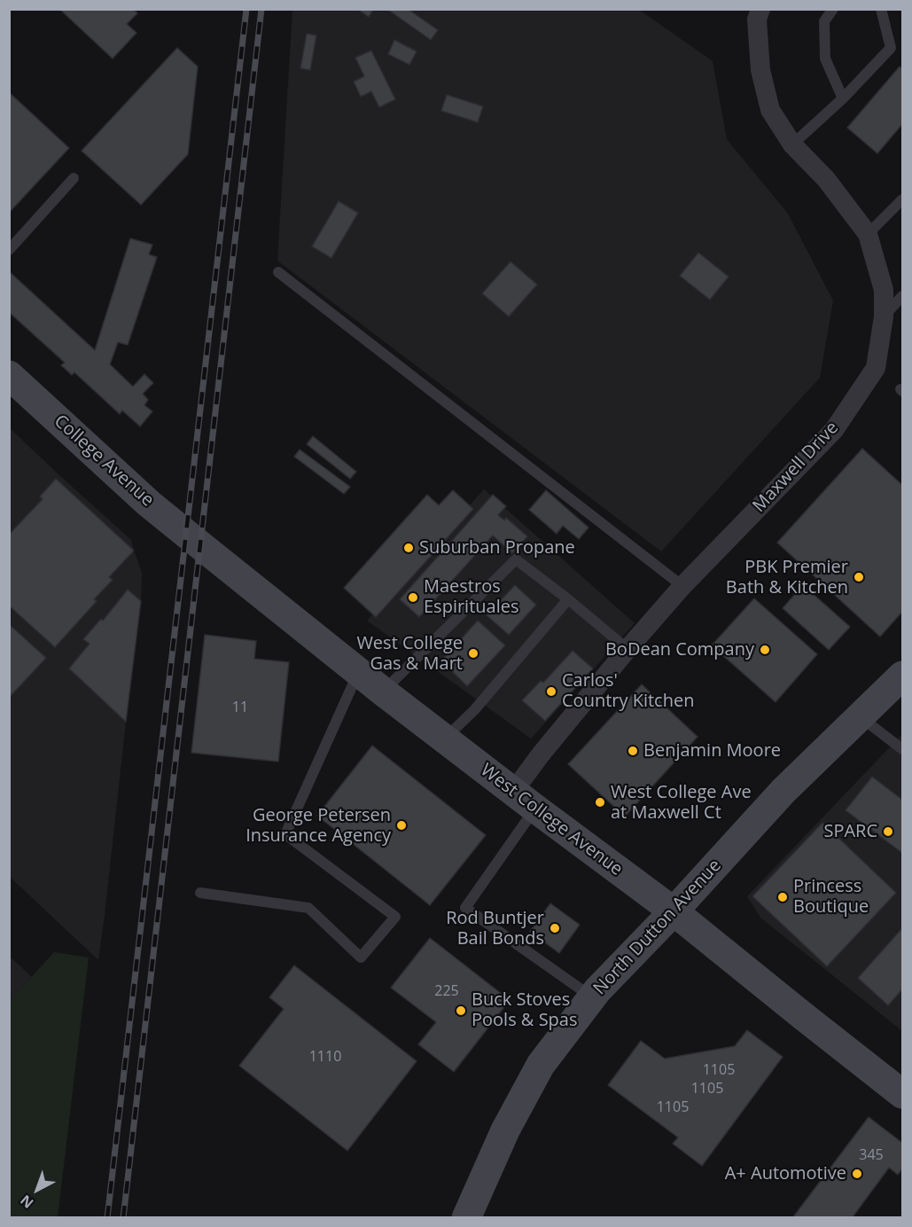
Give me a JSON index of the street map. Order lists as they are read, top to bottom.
{
  "streets": {
    "main road": ["College Avenue", "West College Avenue", "North Dutton Avenue"],
    "street": ["Maxwell Drive"]
  },
  "crossings": [
    ["College Avenue", "West College Avenue"],
    ["Maxwell Drive", "West College Avenue"],
    ["West College Avenue", "North Dutton Avenue"]
  ],
  "places": [
    "Suburban Propane",
    "PBK Premier Bath & Kitchen",
    "Maestros Espirituales",
    "BoDean Company",
    "West College Gas & Mart",
    "Carlos' Country Kitchen",
    "Benjamin Moore",
    "West College Ave at Maxwell Ct",
    "George Petersen Insurance Agency",
    "SPARC",
    "Princess Boutique",
    "Rod Buntjer Bail Bonds",
    "Buck Stoves Pools & Spas",
    "A+ Automotive"
  ],
  "house_numbers": [
    "11",
    "225",
    "1110",
    "1105",
    "1105",
    "1105",
    "345"
  ],
  "north": "bottom left"
}
